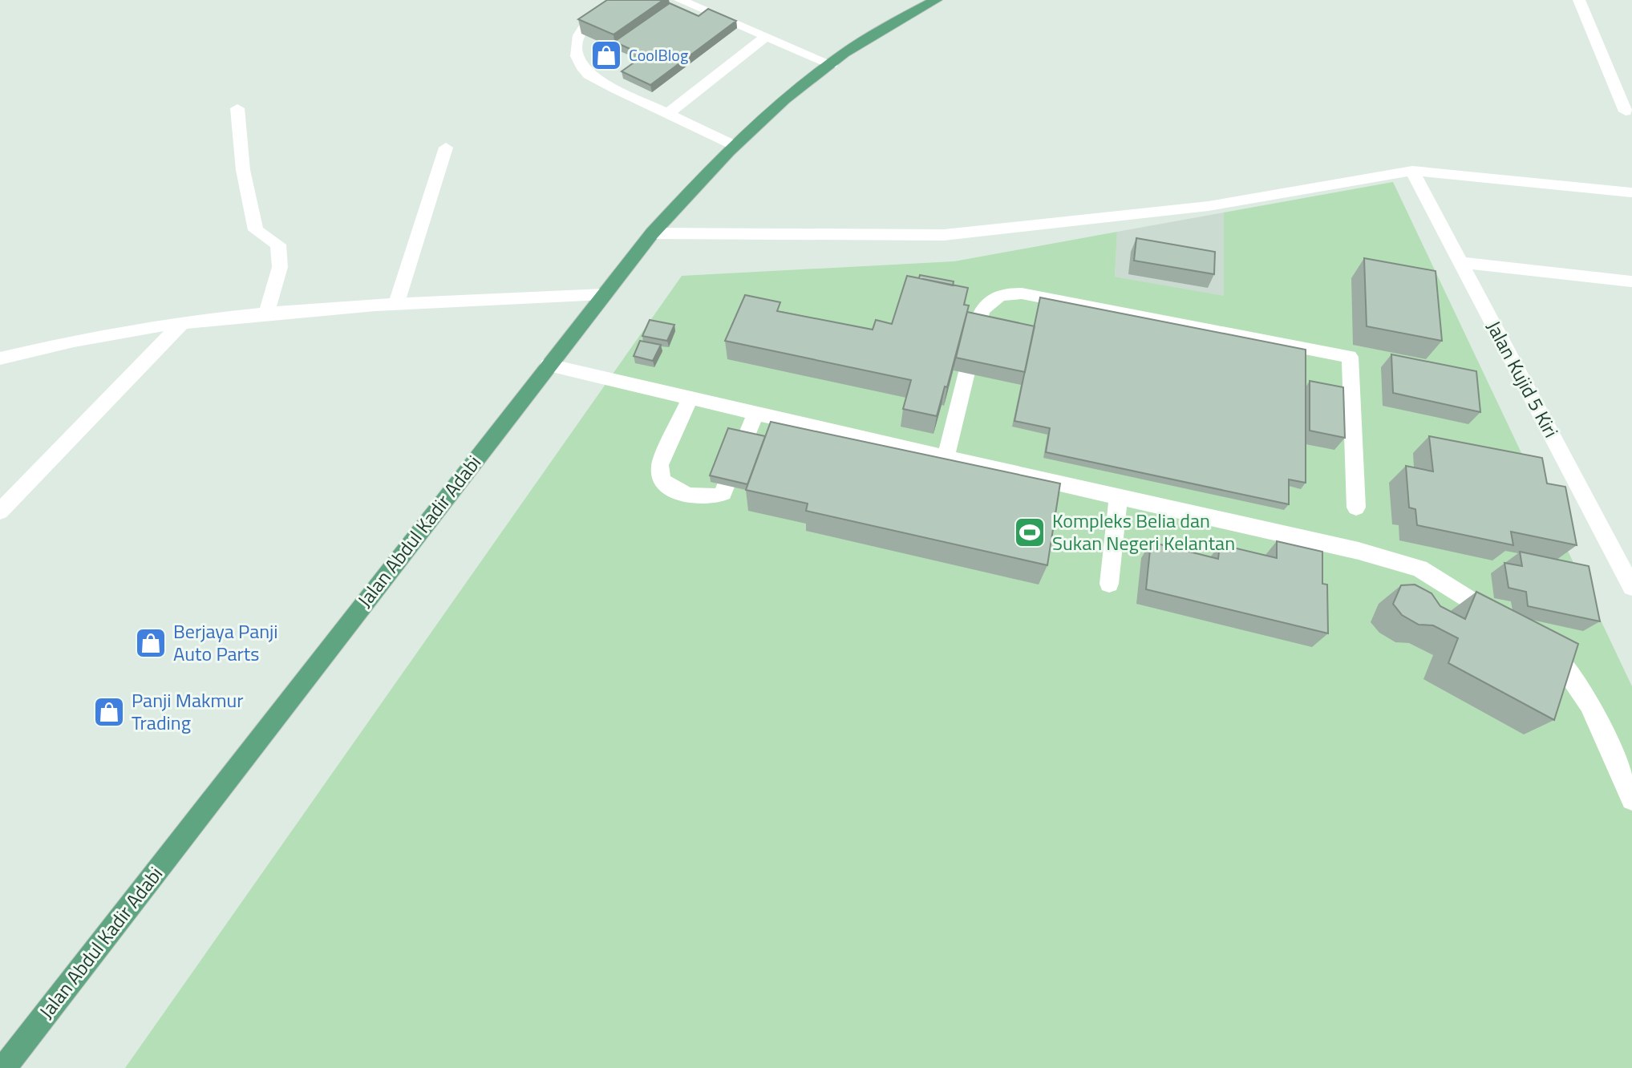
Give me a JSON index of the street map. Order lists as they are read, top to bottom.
{
  "streets": {
    "main road": ["Jalan Abdul Kadir Adabi"],
    "street": ["Jalan Kujid 5 Kiri"]
  },
  "places": {
    "shop": ["CoolBlog", "Berjaya Panji Auto Parts", "Panji Makmur Trading"],
    "sports": ["Kompleks Belia dan Sukan Negeri Kelantan"]
  }
}
